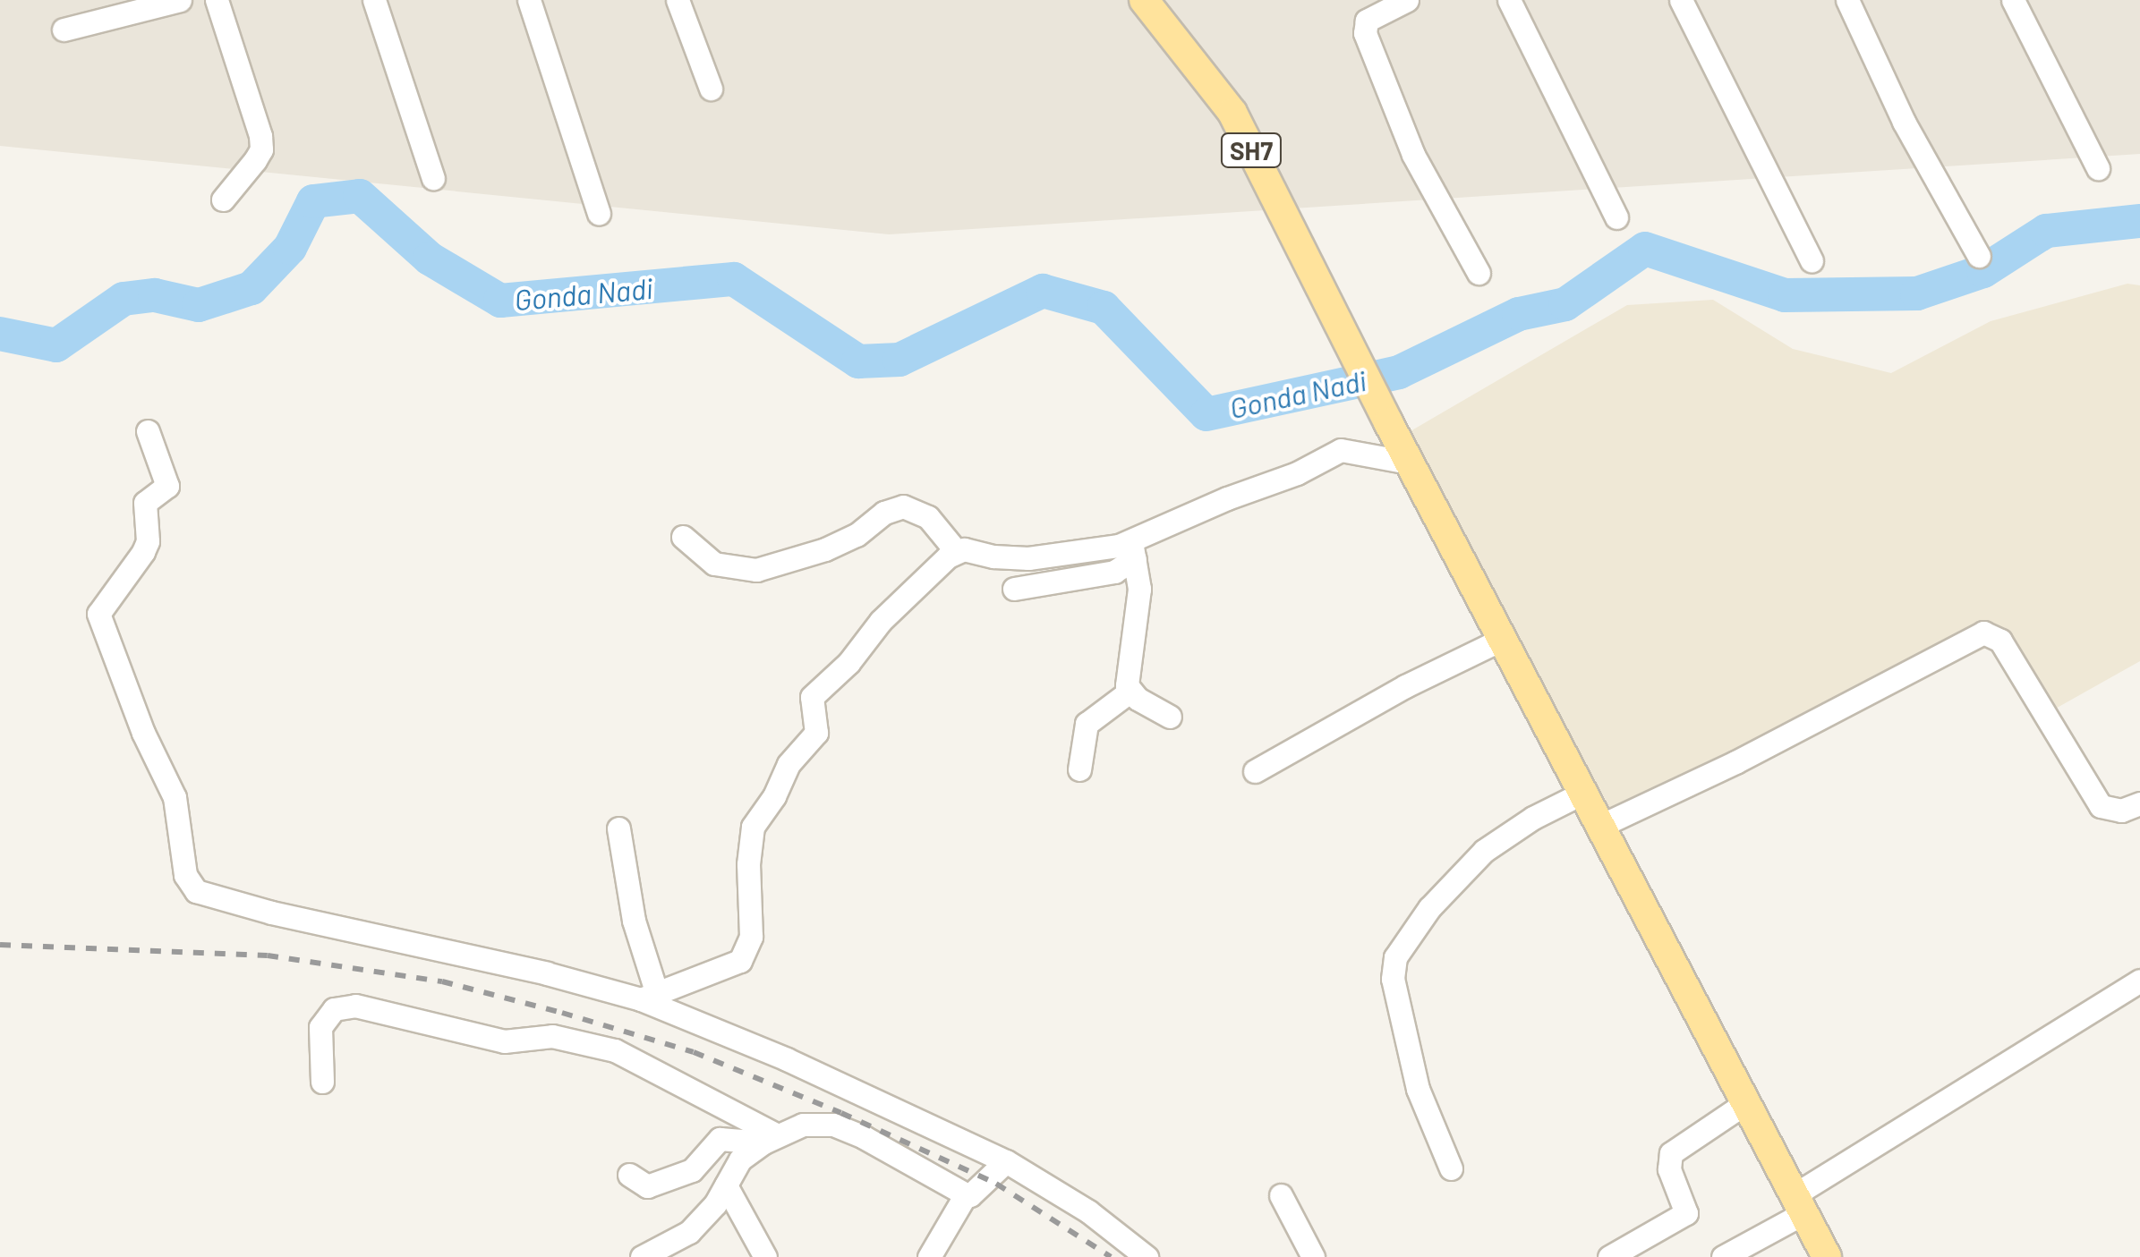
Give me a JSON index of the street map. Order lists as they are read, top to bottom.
{
  "streets": {
    "main road": ["SH7"]
  },
  "water": ["Gonda Nadi"]
}
